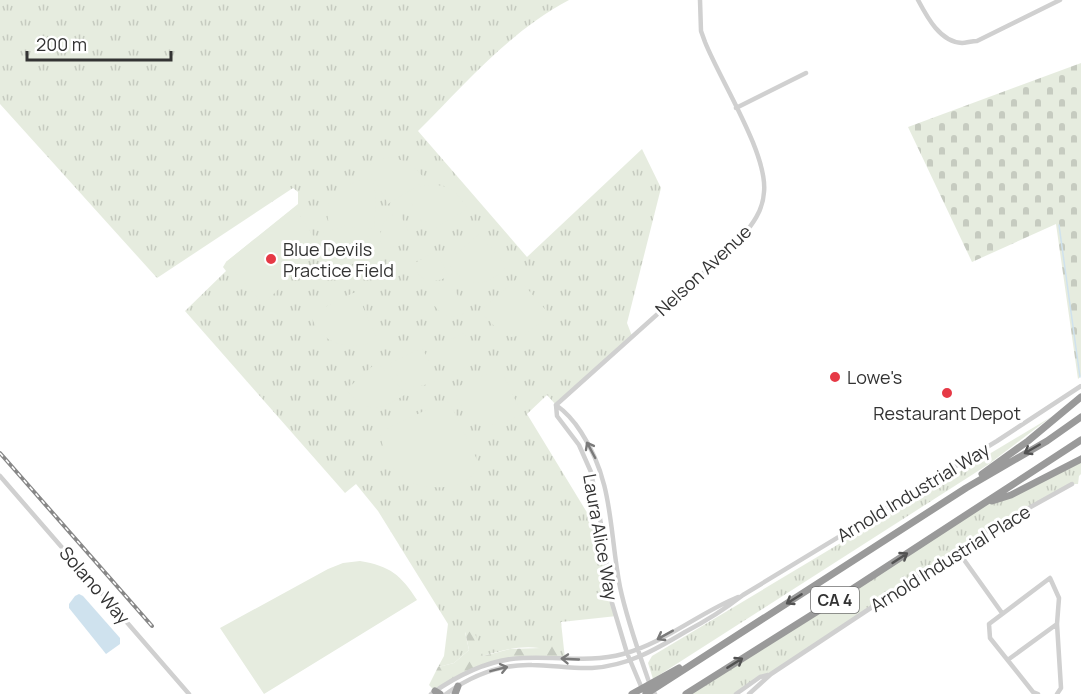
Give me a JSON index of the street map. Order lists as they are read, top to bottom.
{
  "streets": {
    "highway": ["CA 4"],
    "street": [
      "Nelson Avenue",
      "Arnold Industrial Way",
      "Laura Alice Way",
      "Arnold Industrial Place",
      "Solano Way"
    ]
  },
  "crossings": [
    ["Nelson Avenue", "Laura Alice Way"],
    ["Arnold Industrial Way", "Laura Alice Way"]
  ],
  "places": ["Blue Devils Practice Field", "Lowe's", "Restaurant Depot"],
  "scale_bar": "200 m"
}
